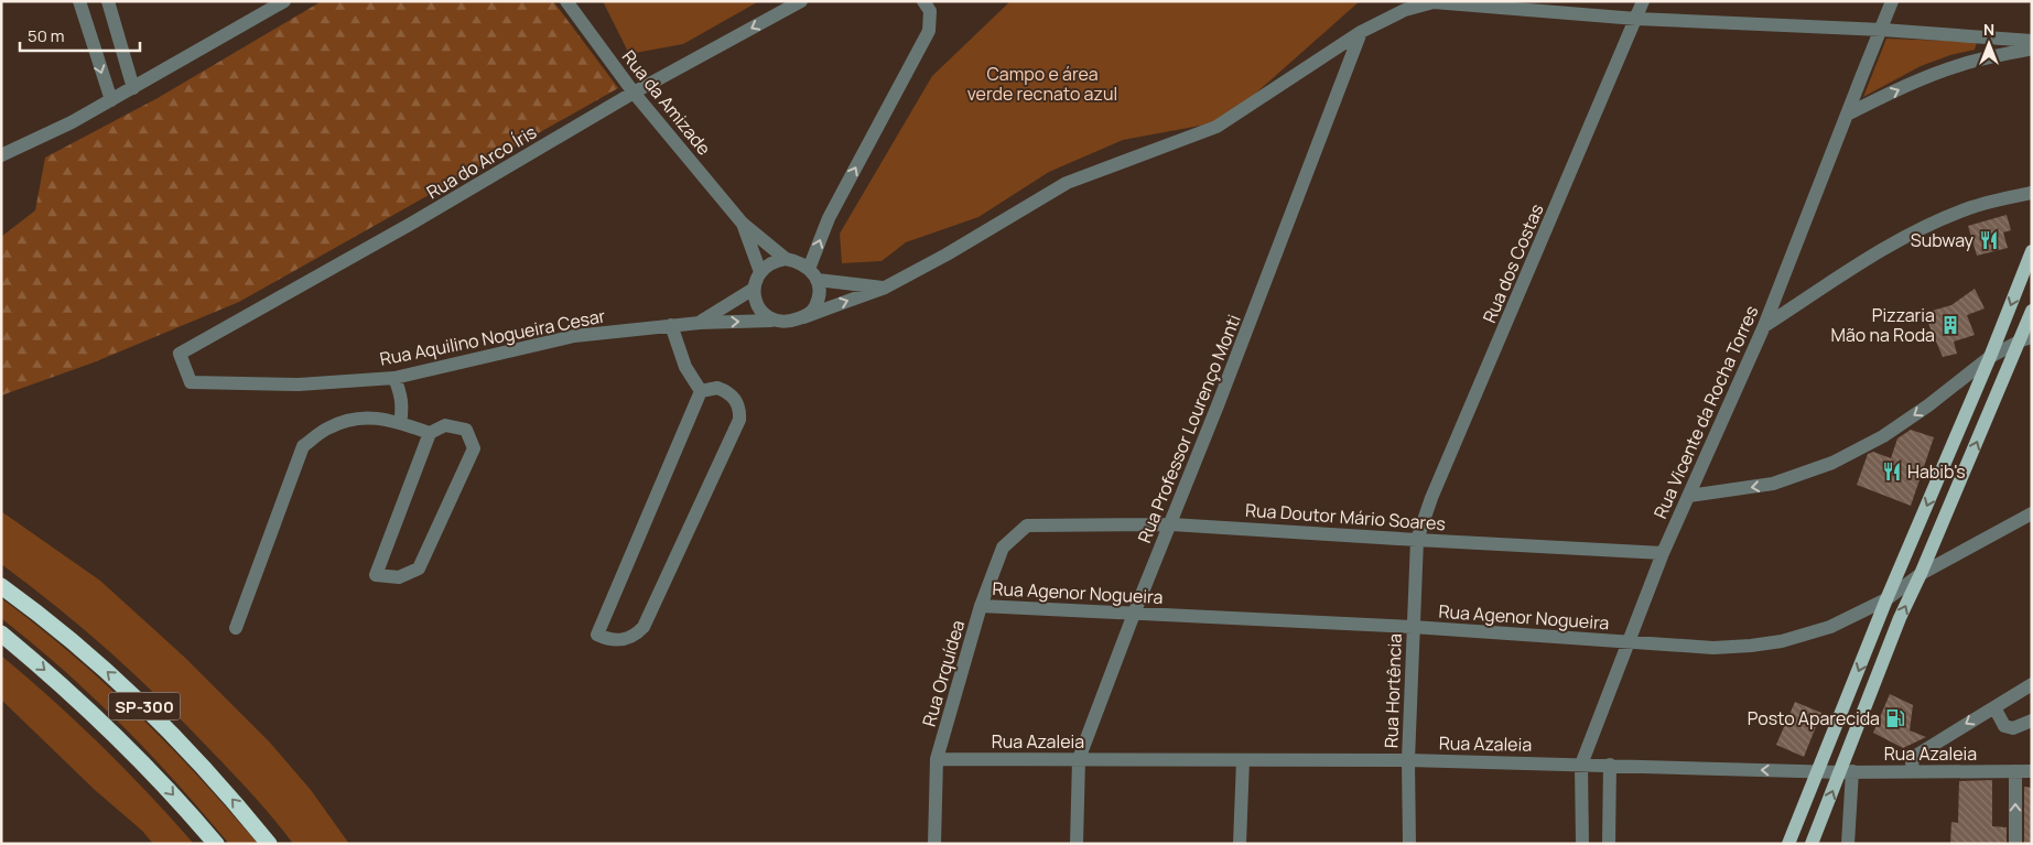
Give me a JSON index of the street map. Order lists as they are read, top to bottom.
{
  "streets": {
    "highway": ["SP-300"],
    "street": [
      "Rua da Amizade",
      "Rua do Arco Íris",
      "Rua dos Costas",
      "Rua Aquilino Nogueira Cesar",
      "Rua Vicente da Rocha Torres",
      "Rua Professor Lourenço Monti",
      "Rua Doutor Mário Soares",
      "Rua Agenor Nogueira",
      "Rua Orquídea",
      "Rua Hortência",
      "Rua Azaleia"
    ]
  },
  "crossings": [
    ["Rua da Amizade", "Rua do Arco Íris"],
    ["Rua da Amizade", "Rua Aquilino Nogueira Cesar"],
    ["Rua do Arco Íris", "Rua Aquilino Nogueira Cesar"],
    ["Rua dos Costas", "Rua Doutor Mário Soares"],
    ["Rua dos Costas", "Rua Hortência"],
    ["Rua Vicente da Rocha Torres", "Rua Doutor Mário Soares"],
    ["Rua Vicente da Rocha Torres", "Rua Agenor Nogueira"],
    ["Rua Vicente da Rocha Torres", "Rua Azaleia"],
    ["Rua Professor Lourenço Monti", "Rua Doutor Mário Soares"],
    ["Rua Professor Lourenço Monti", "Rua Agenor Nogueira"],
    ["Rua Professor Lourenço Monti", "Rua Azaleia"],
    ["Rua Doutor Mário Soares", "Rua Orquídea"],
    ["Rua Doutor Mário Soares", "Rua Hortência"],
    ["Rua Agenor Nogueira", "Rua Orquídea"],
    ["Rua Agenor Nogueira", "Rua Hortência"],
    ["Rua Orquídea", "Rua Azaleia"],
    ["Rua Hortência", "Rua Azaleia"]
  ],
  "parks": ["Campo e área verde recnato azul"],
  "places": {
    "restaurant": ["Subway", "Habib's"],
    "building": ["Pizzaria Mão na Roda"],
    "fuel station": ["Posto Aparecida"]
  },
  "scale_bar": "50 m",
  "north": "top"
}
